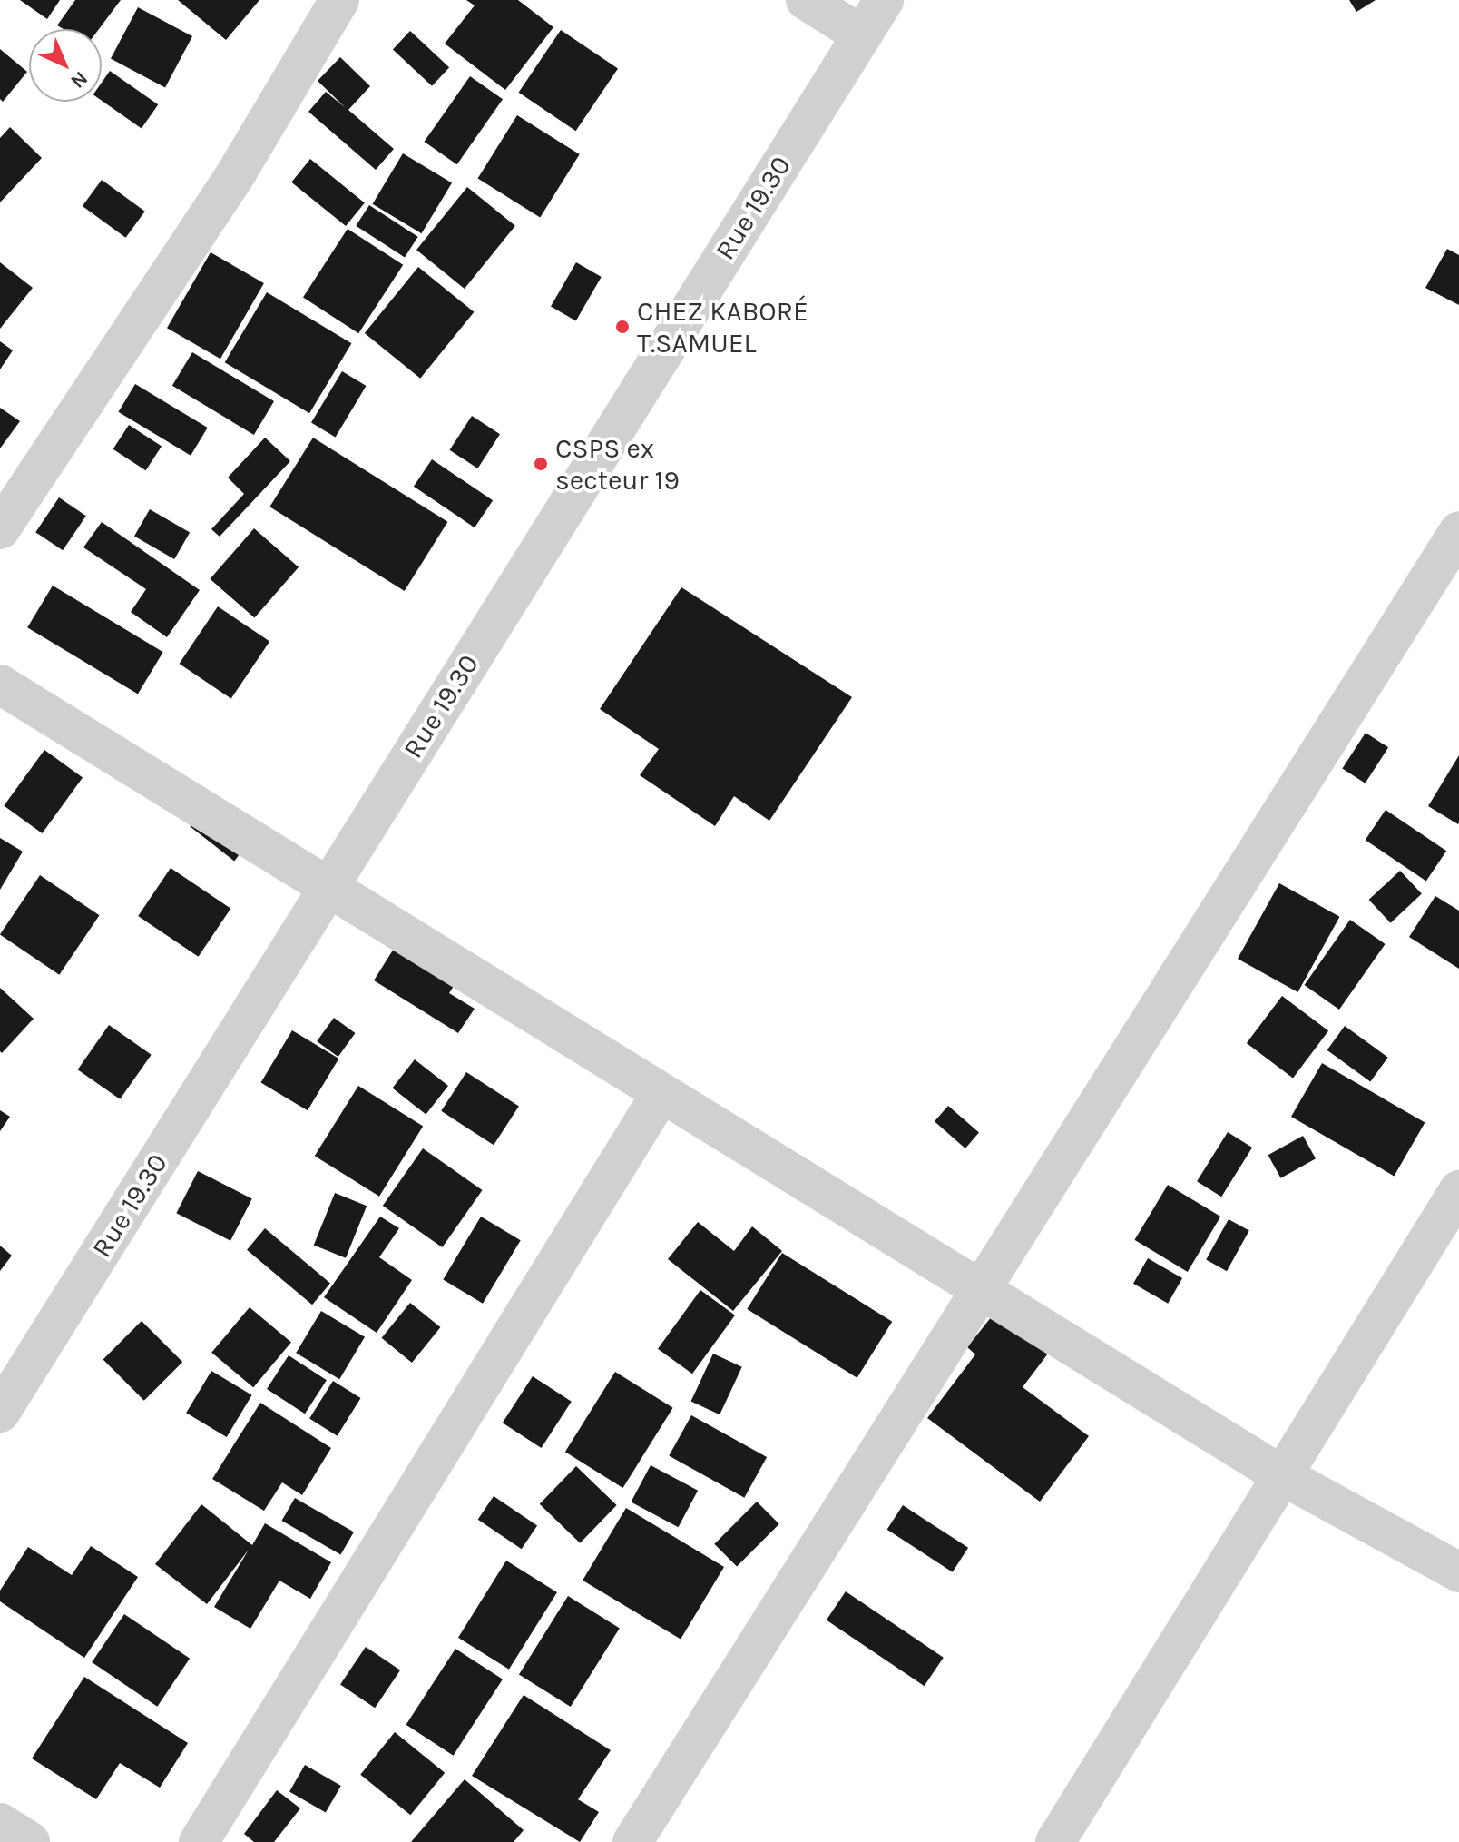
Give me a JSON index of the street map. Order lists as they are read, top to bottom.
{
  "streets": {
    "street": ["Rue 19.30"]
  },
  "places": ["CHEZ KABORÉ T.SAMUEL", "CSPS ex secteur 19"],
  "north": "bottom right"
}
